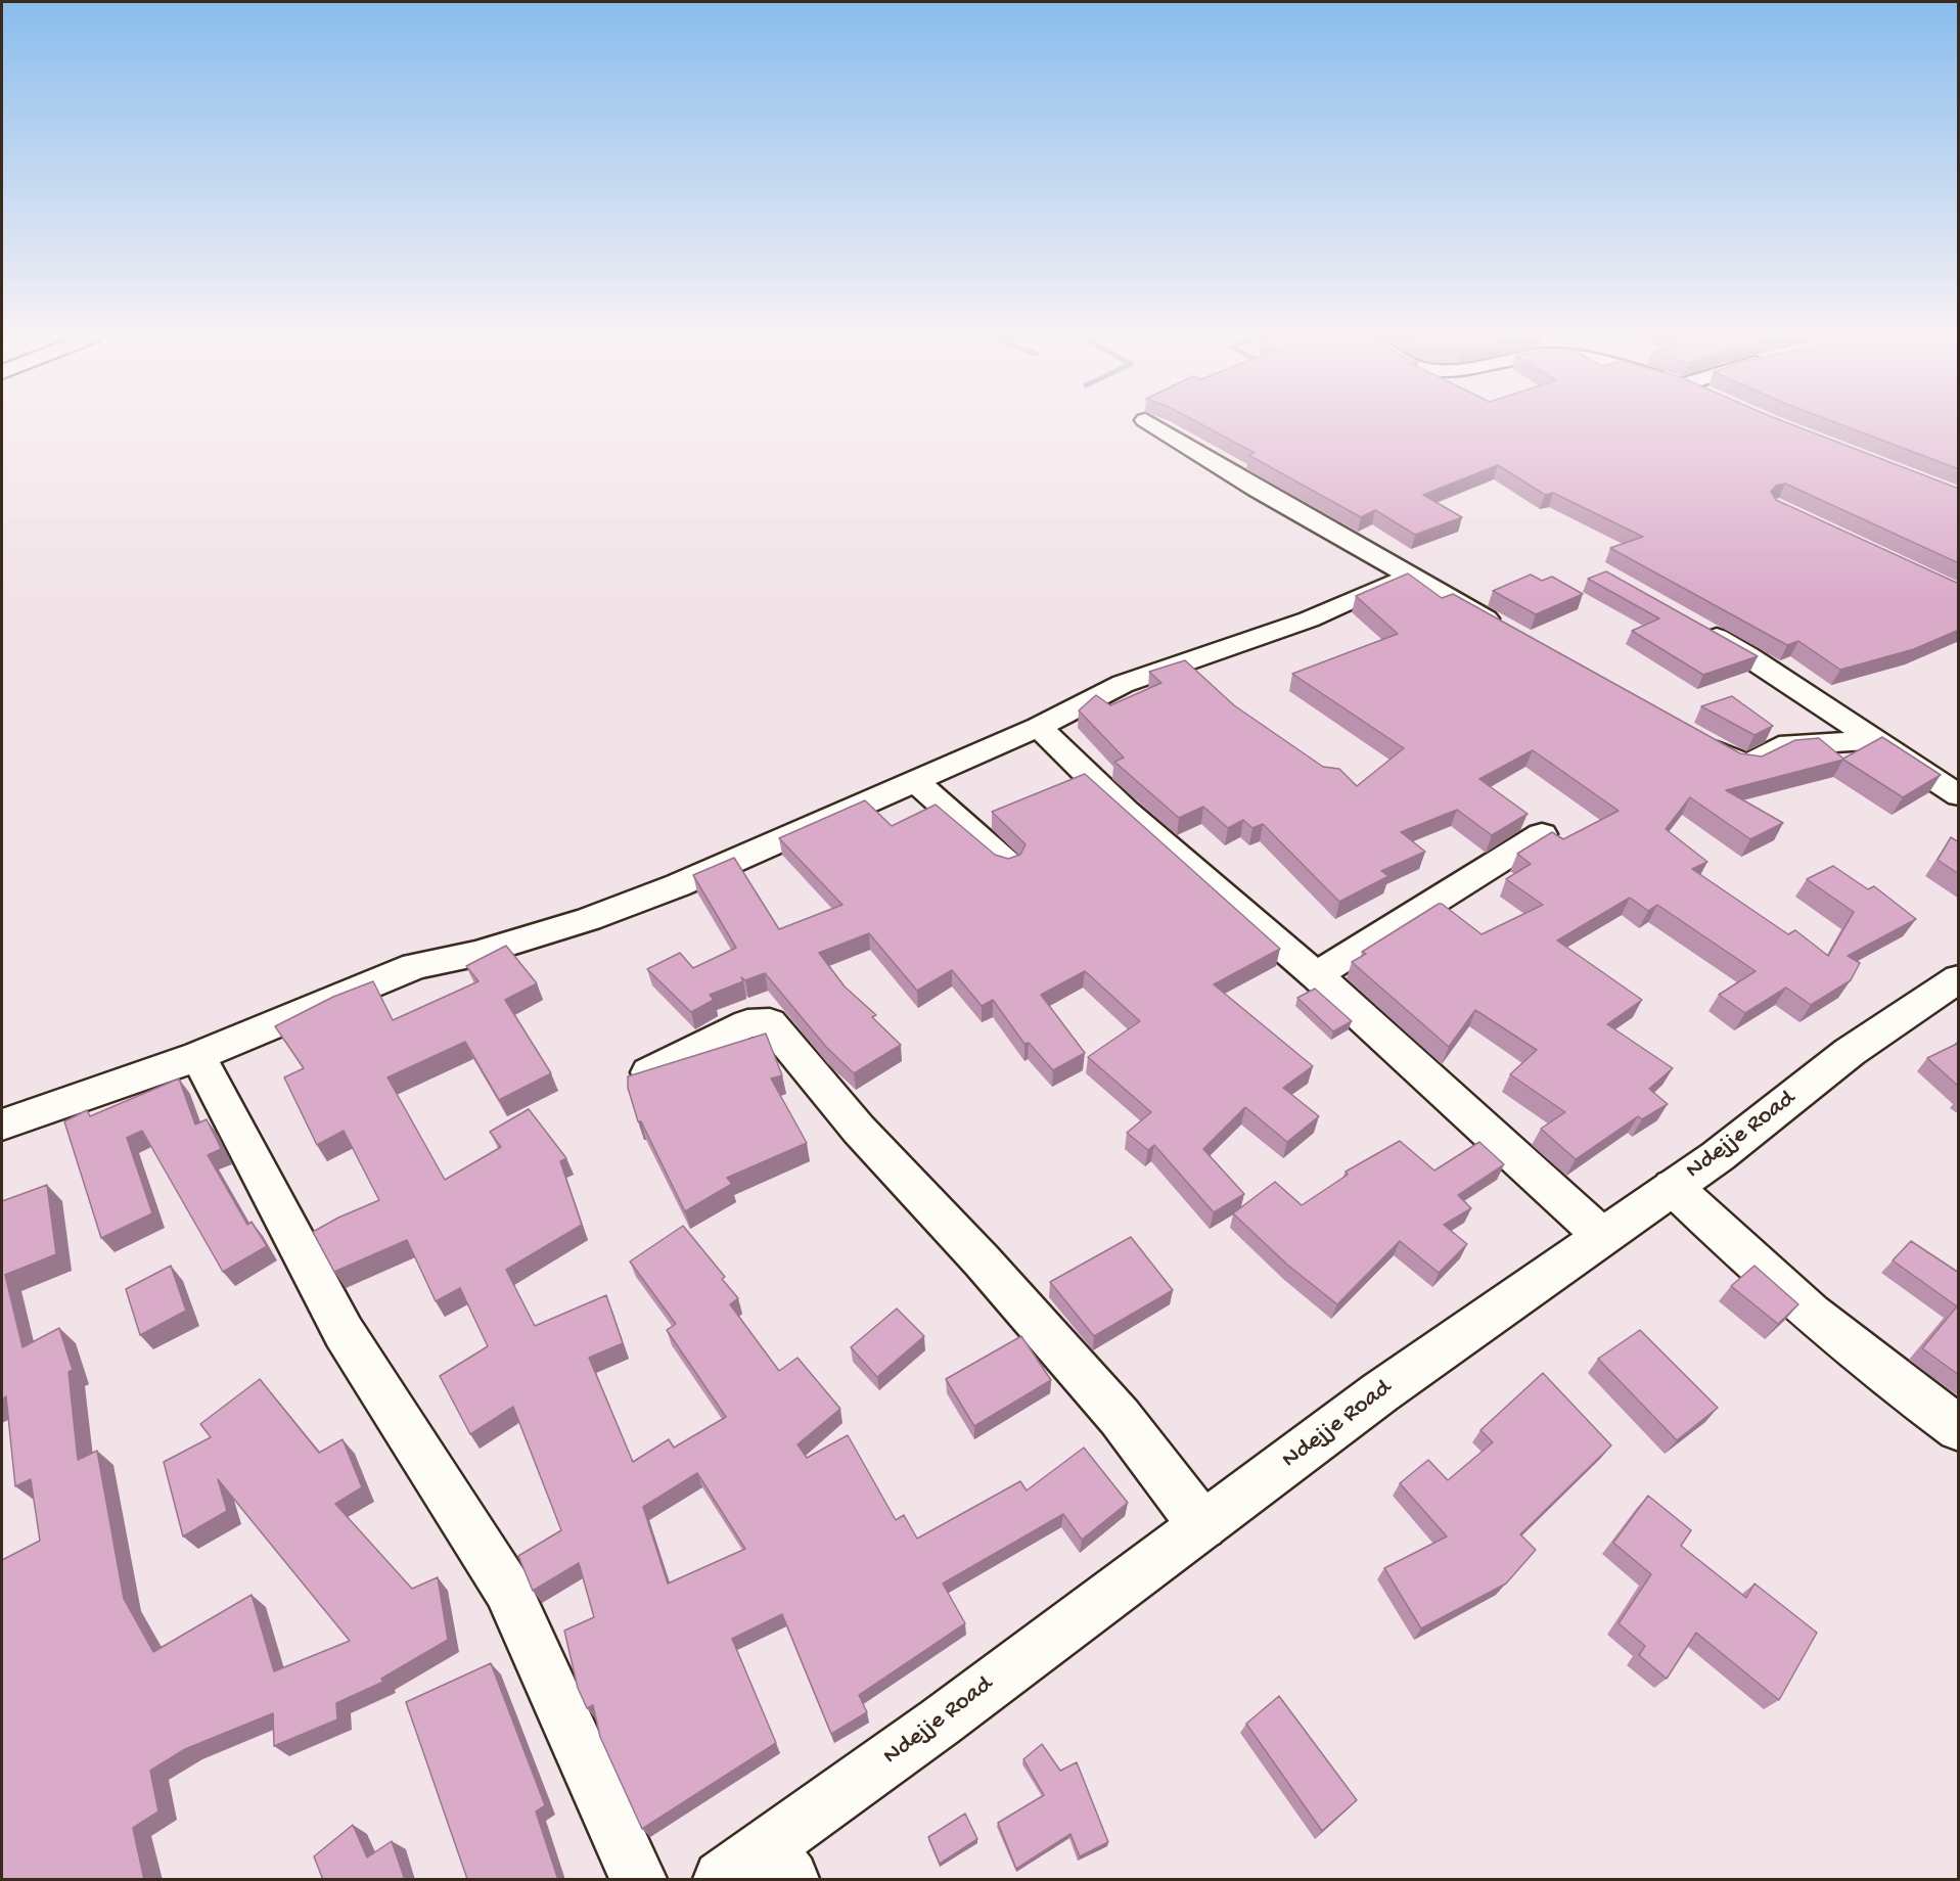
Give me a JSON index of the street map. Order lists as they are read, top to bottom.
{
  "streets": {
    "street": ["Ndejje Road"]
  }
}
